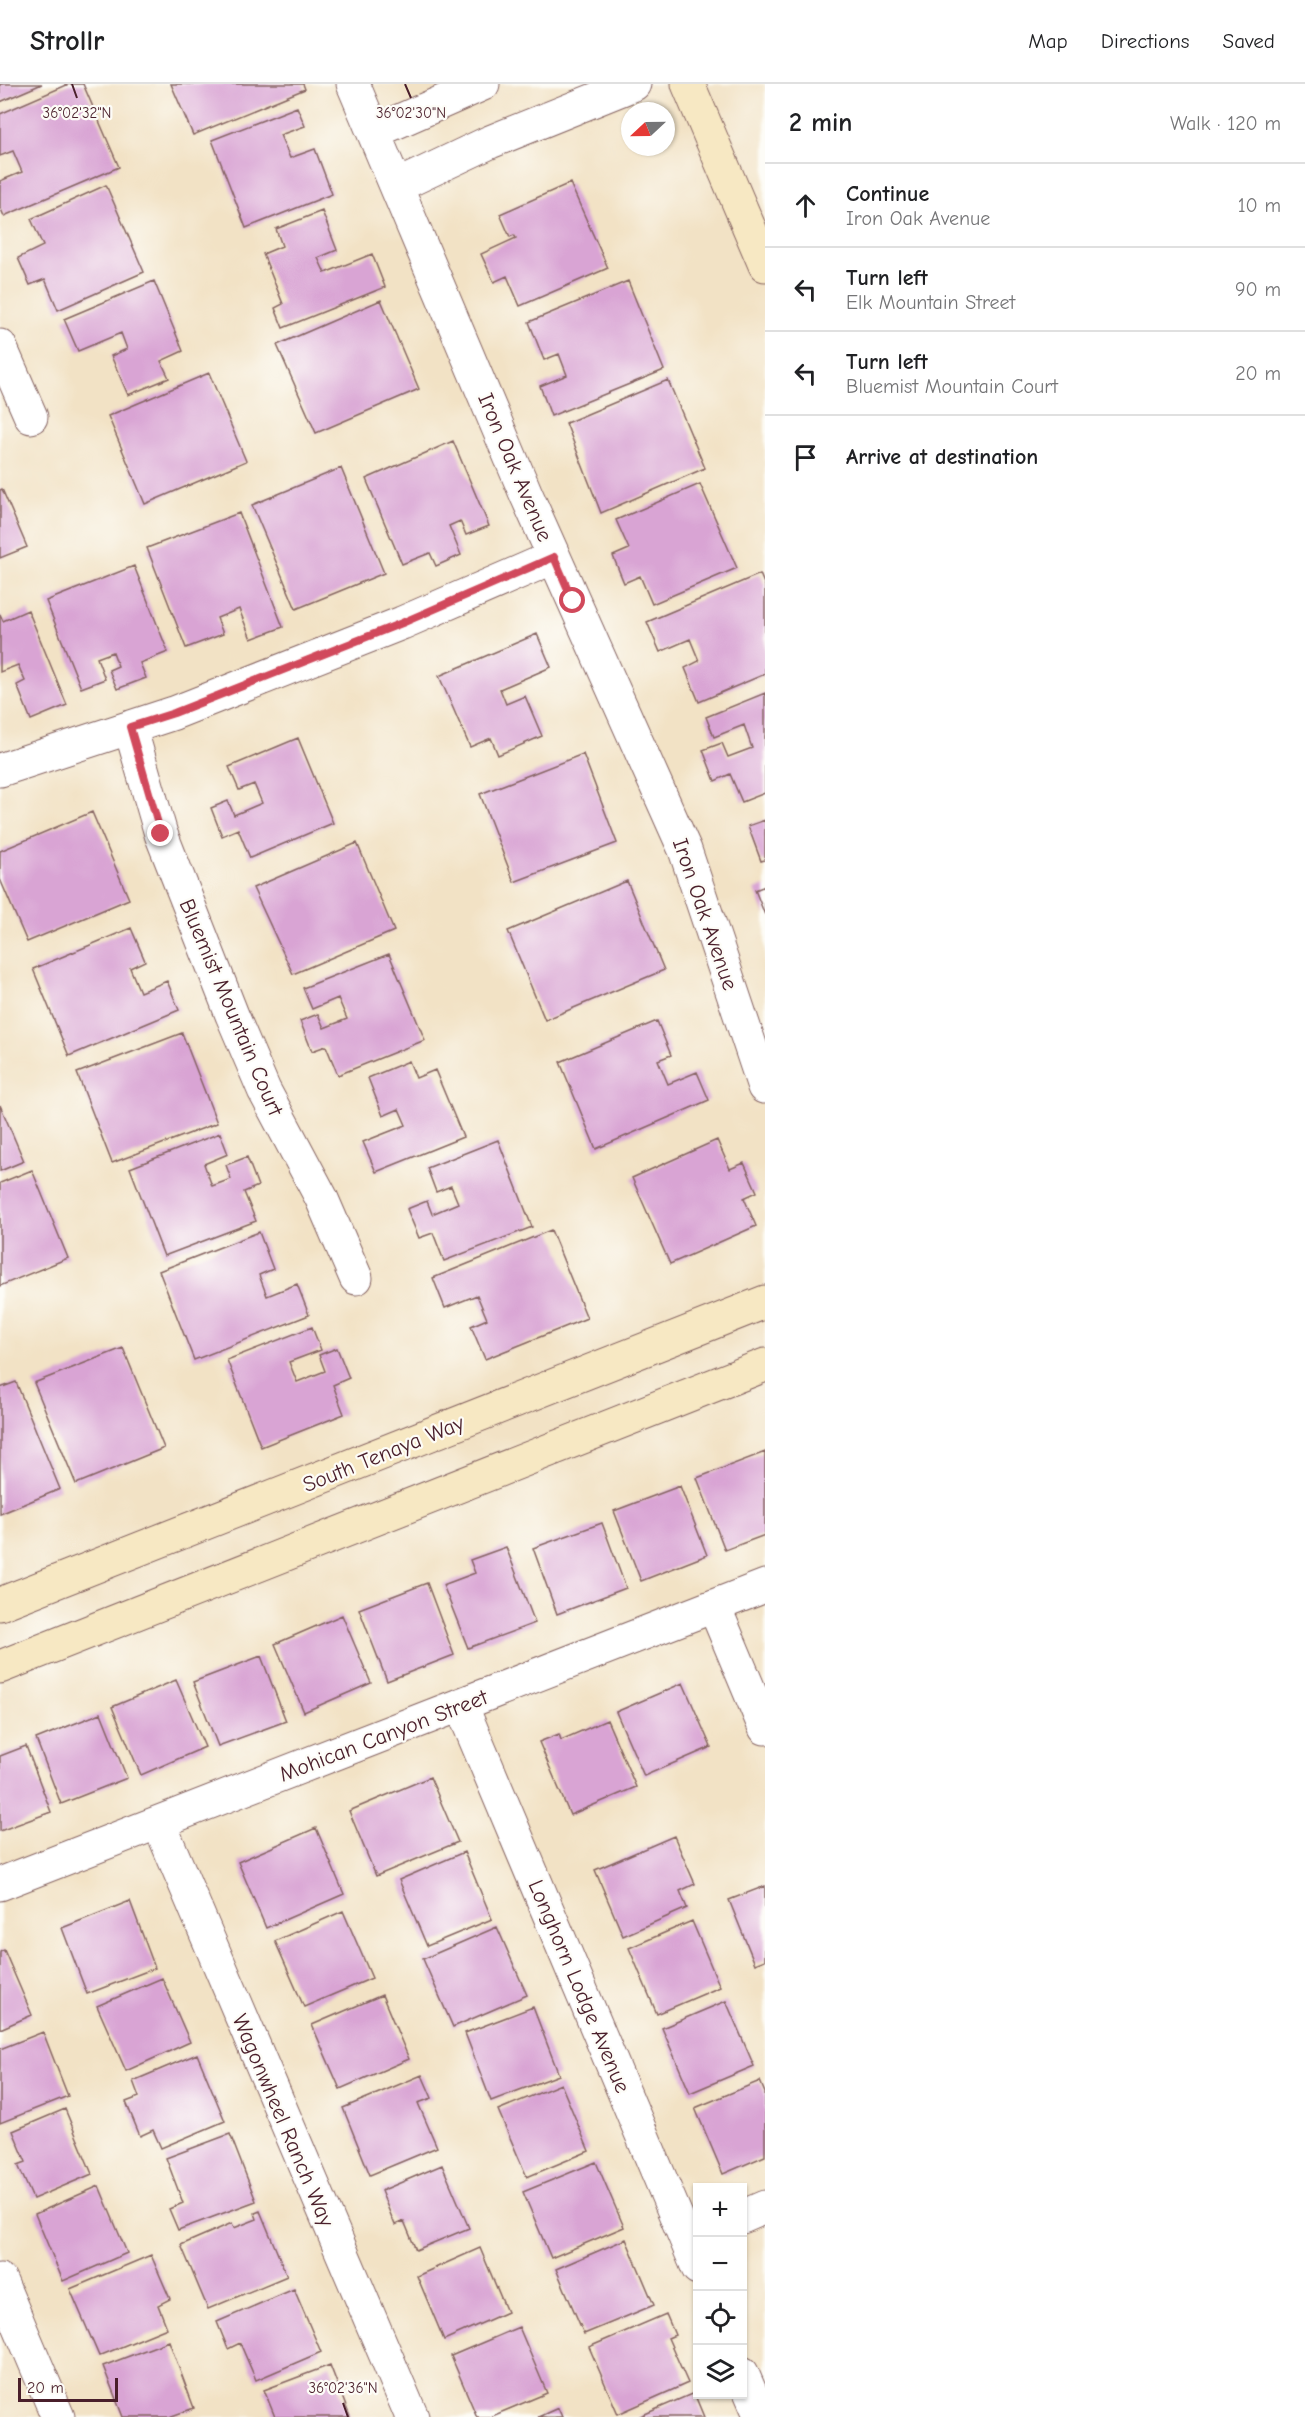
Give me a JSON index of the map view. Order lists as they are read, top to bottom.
{
  "streets": {
    "street": [
      "Iron Oak Avenue",
      "Bluemist Mountain Court",
      "South Tenaya Way",
      "Mohican Canyon Street",
      "Longhorn Lodge Avenue",
      "Wagonwheel Ranch Way"
    ]
  },
  "crossings": [
    ["Mohican Canyon Street", "Longhorn Lodge Avenue"],
    ["Mohican Canyon Street", "Wagonwheel Ranch Way"]
  ],
  "scale_bar": "20 m",
  "north": "left",
  "page": {
    "header": "Strollr",
    "nav": ["Map", "Directions", "Saved"],
    "heading": ["2 min", "Walk · 120 m"],
    "list": [
      ["Continue", "Iron Oak Avenue", "10 m"],
      ["Turn left", "Elk Mountain Street", "90 m"],
      ["Turn left", "Bluemist Mountain Court", "20 m"],
      "Arrive at destination"
    ],
    "map_buttons": ["+", "−"],
    "scale": "20 m"
  },
  "coordinates": ["36°02'32\"N", "36°02'30\"N", "36°02'36\"N"]
}
